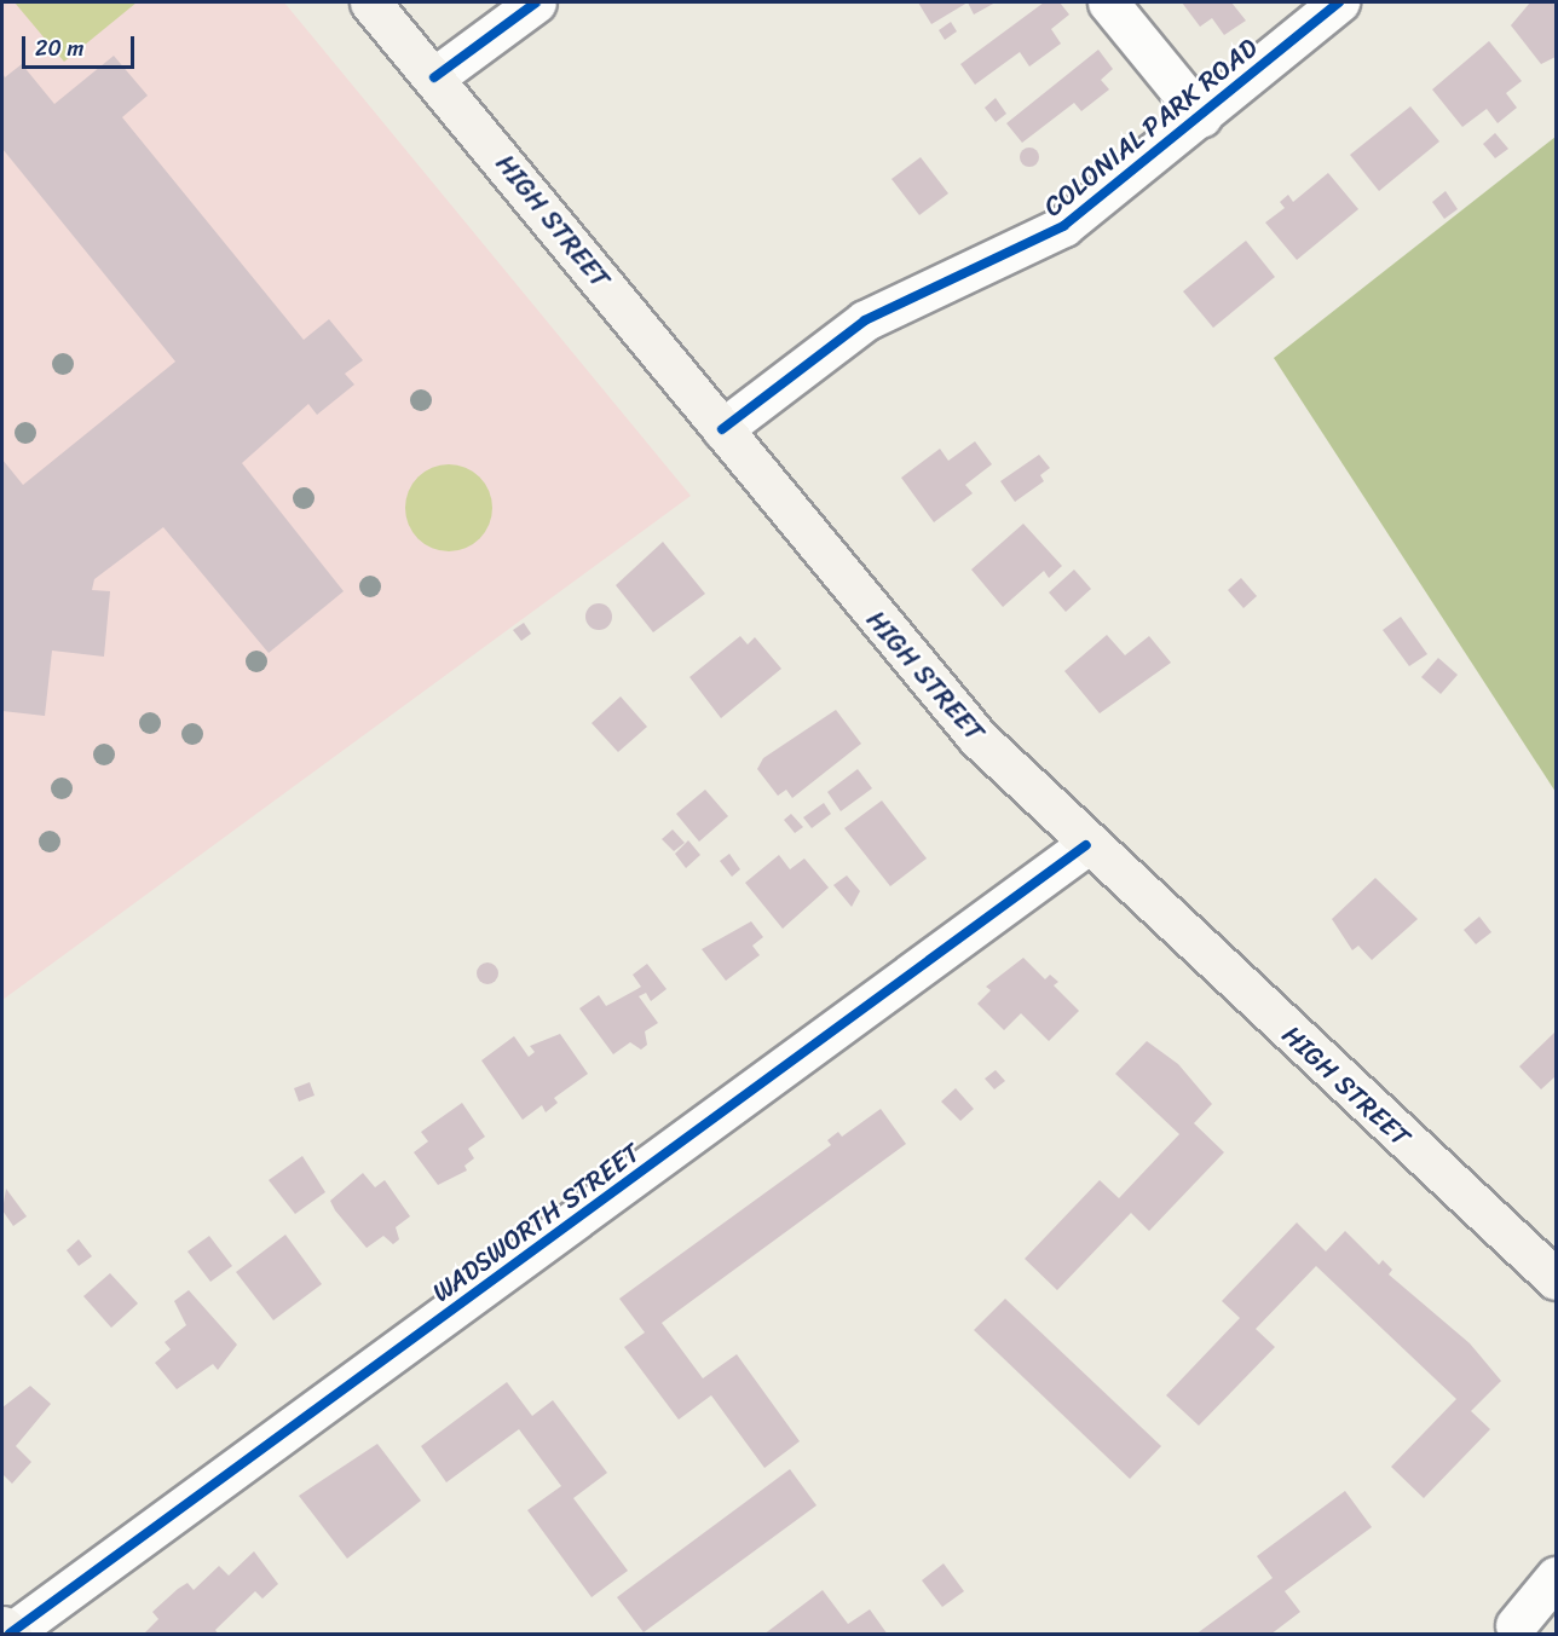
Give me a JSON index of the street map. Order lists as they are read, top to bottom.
{
  "streets": {
    "main road": ["HIGH STREET"],
    "street": ["COLONIAL PARK ROAD", "WADSWORTH STREET"]
  },
  "crossings": [
    ["COLONIAL PARK ROAD", "HIGH STREET"],
    ["HIGH STREET", "WADSWORTH STREET"]
  ],
  "scale_bar": "20 m"
}
